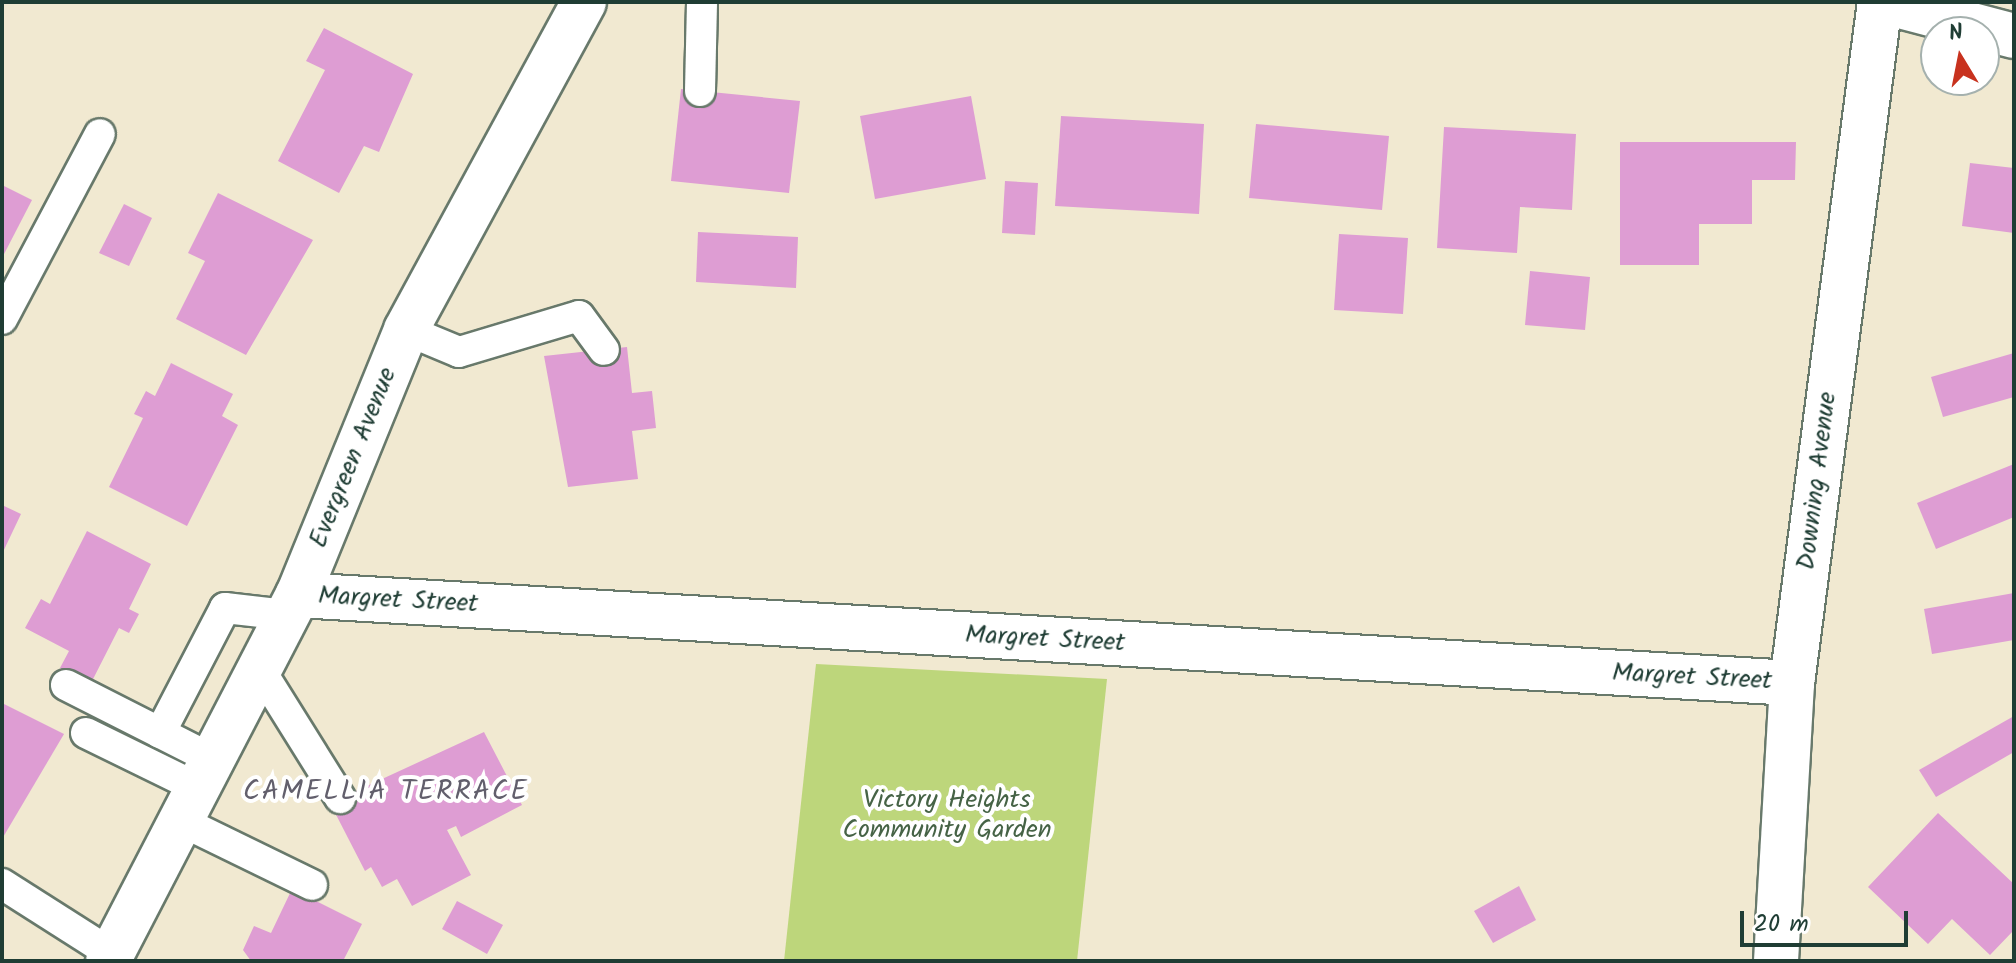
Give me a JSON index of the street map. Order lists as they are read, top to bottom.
{
  "streets": {
    "street": ["Evergreen Avenue", "Downing Avenue", "Margret Street"]
  },
  "crossings": [
    ["Evergreen Avenue", "Margret Street"],
    ["Downing Avenue", "Margret Street"]
  ],
  "districts": ["CAMELLIA TERRACE"],
  "parks": ["Victory Heights Community Garden"],
  "scale_bar": "20 m",
  "north": "top"
}
